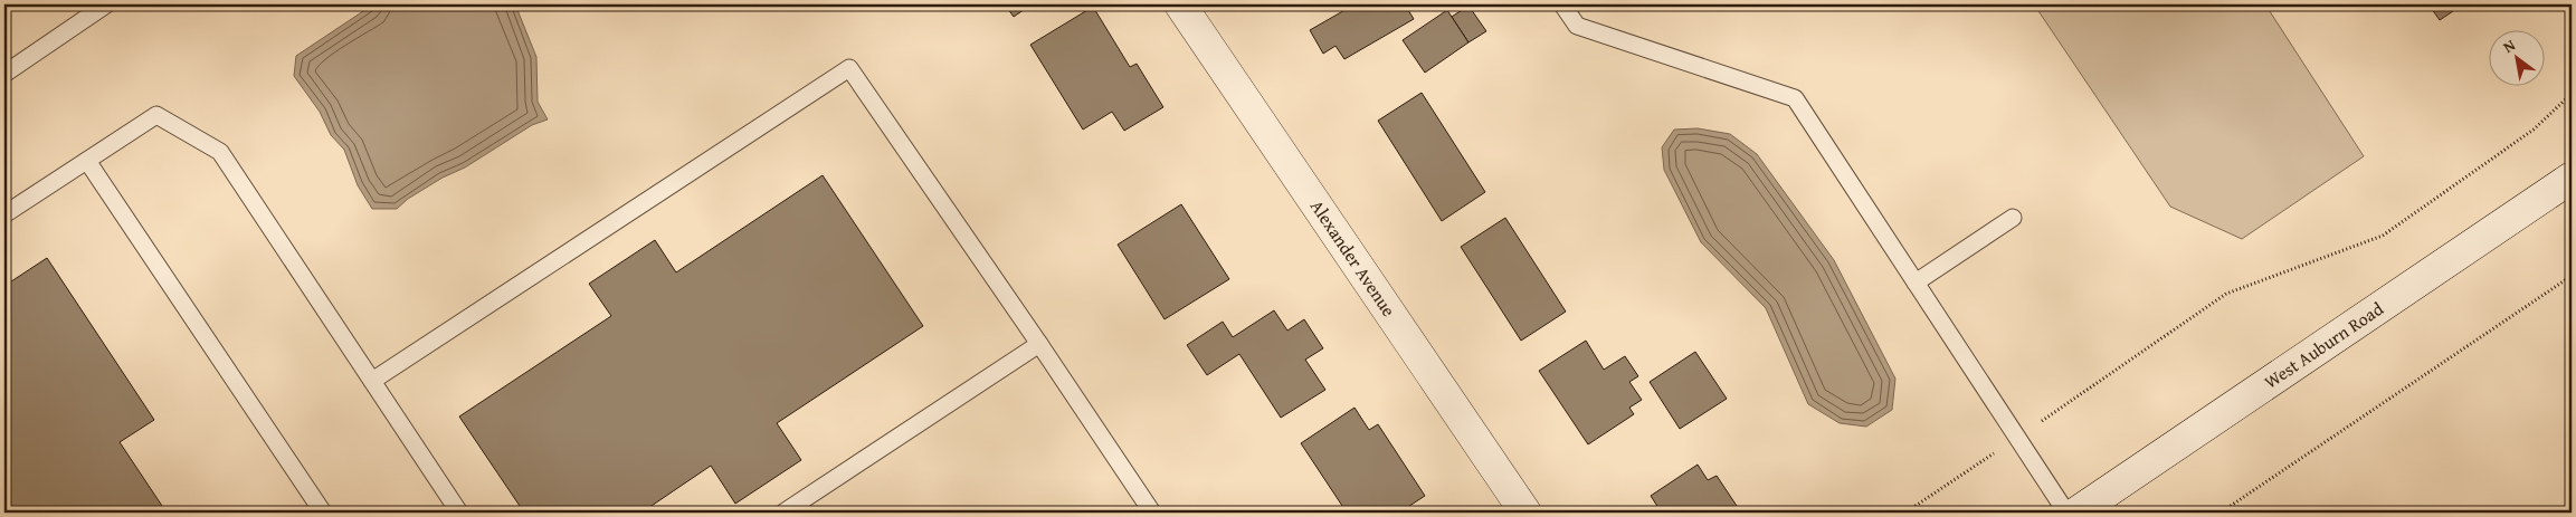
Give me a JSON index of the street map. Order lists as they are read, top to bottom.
{
  "streets": {
    "street": ["Alexander Avenue", "West Auburn Road"]
  },
  "north": "top left"
}
